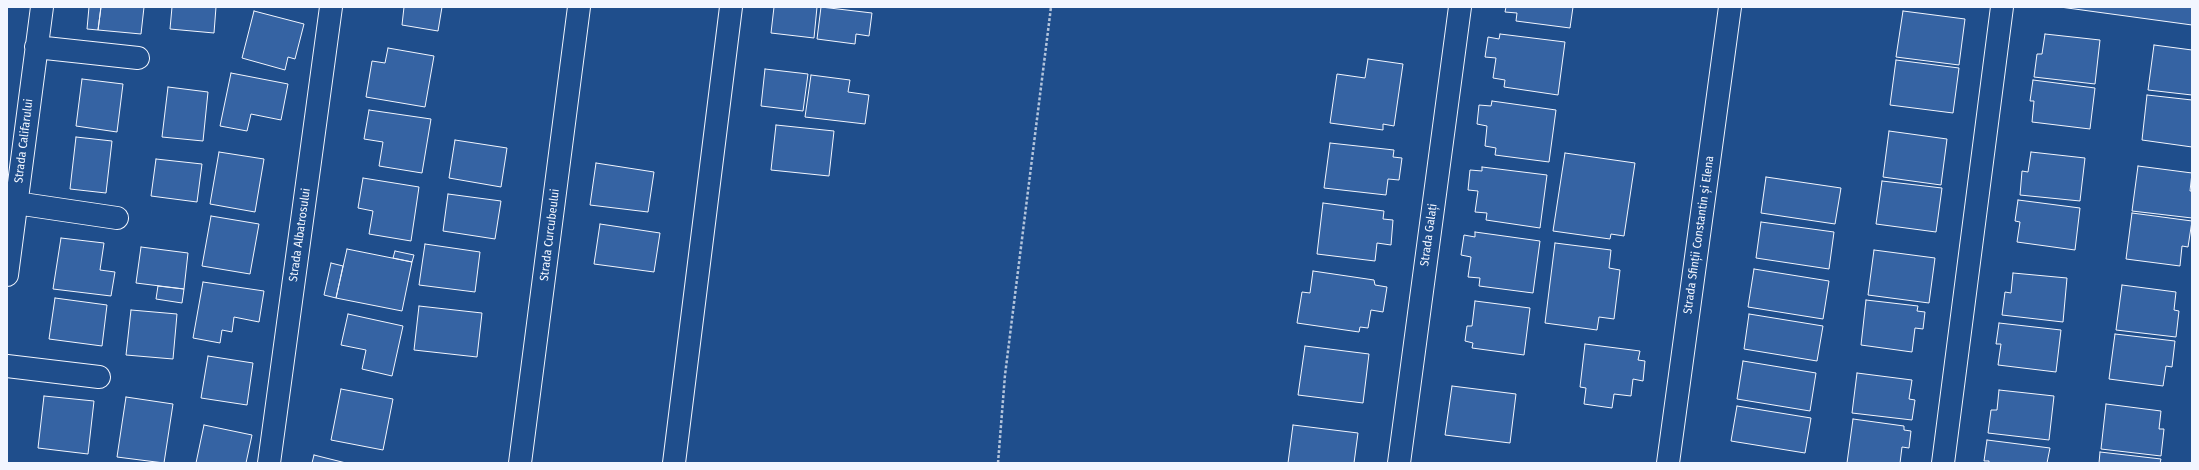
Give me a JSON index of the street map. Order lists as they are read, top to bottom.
{
  "streets": {
    "street": [
      "Strada Califarului",
      "Strada Albatrosului",
      "Strada Curcubeului",
      "Strada Galați",
      "Strada Sfinții Constantin și Elena"
    ]
  }
}
